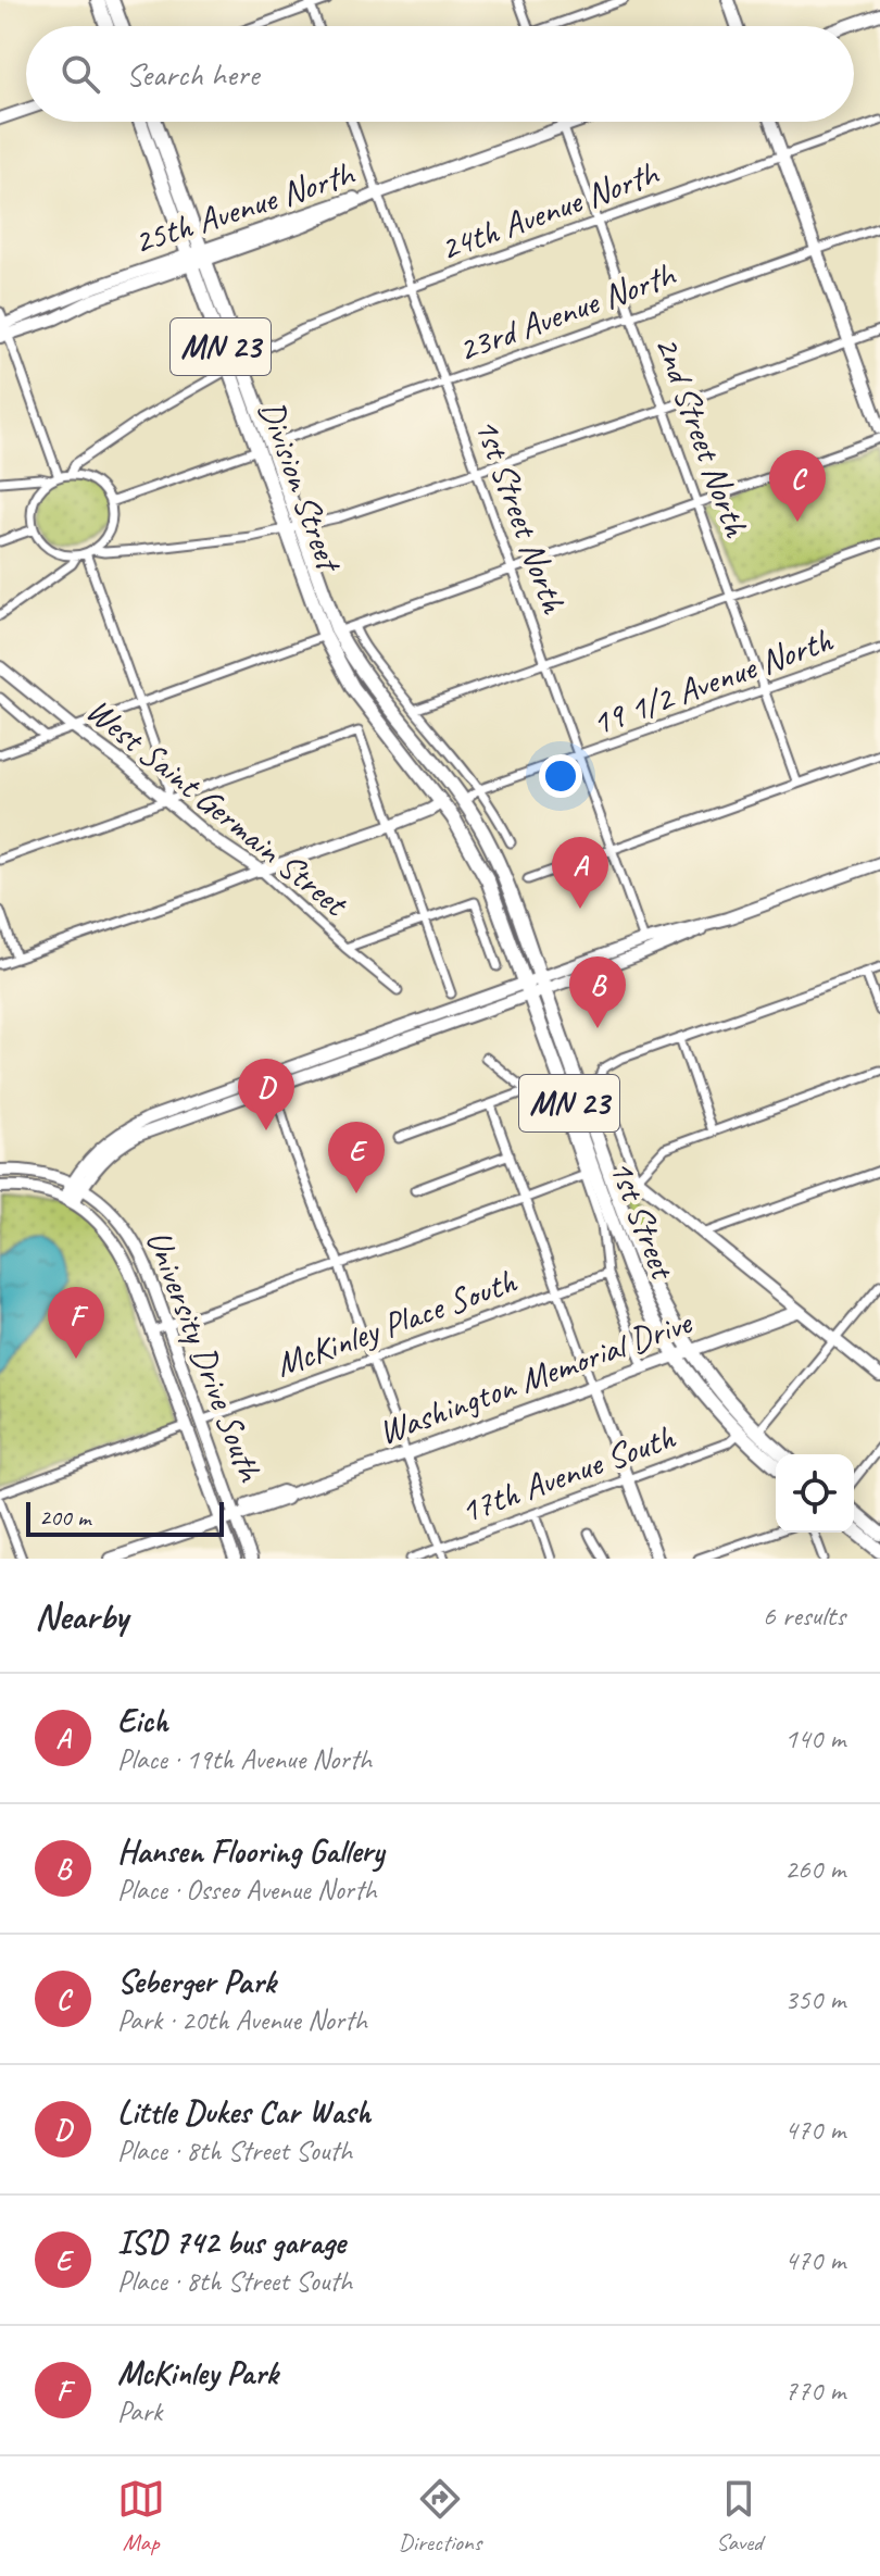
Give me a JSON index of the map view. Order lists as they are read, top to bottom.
{
  "streets": {
    "highway": ["MN 23", "Division Street", "1st Street"],
    "main road": [
      "25th Avenue North",
      "West Saint Germain Street",
      "University Drive South",
      "Washington Memorial Drive"
    ],
    "street": [
      "24th Avenue North",
      "23rd Avenue North",
      "2nd Street North",
      "1st Street North",
      "19 1/2 Avenue North",
      "McKinley Place South",
      "17th Avenue South"
    ]
  },
  "crossings": [
    ["25th Avenue North", "2nd Street North"],
    ["25th Avenue North", "Division Street"],
    ["25th Avenue North", "1st Street North"],
    ["24th Avenue North", "23rd Avenue North"],
    ["24th Avenue North", "2nd Street North"],
    ["24th Avenue North", "Division Street"],
    ["24th Avenue North", "1st Street North"],
    ["23rd Avenue North", "2nd Street North"],
    ["23rd Avenue North", "Division Street"],
    ["23rd Avenue North", "1st Street North"],
    ["2nd Street North", "19 1/2 Avenue North"],
    ["Division Street", "1st Street"],
    ["1st Street North", "19 1/2 Avenue North"],
    ["19 1/2 Avenue North", "1st Street"],
    ["1st Street", "Washington Memorial Drive"],
    ["1st Street", "17th Avenue South"],
    ["McKinley Place South", "University Drive South"],
    ["University Drive South", "Washington Memorial Drive"]
  ],
  "scale_bar": "200 m",
  "page": {
    "search": "Search here",
    "pins": [
      "C",
      "A",
      "B",
      "D",
      "E",
      "F"
    ],
    "scale": "200 m",
    "heading": ["Nearby", "6 results"],
    "list": [
      {
        "mark": "A",
        "name": "Eich",
        "note": "Place · 19th Avenue North",
        "value": "140 m"
      },
      {
        "mark": "B",
        "name": "Hansen Flooring Gallery",
        "note": "Place · Osseo Avenue North",
        "value": "260 m"
      },
      {
        "mark": "C",
        "name": "Seberger Park",
        "note": "Park · 20th Avenue North",
        "value": "350 m"
      },
      {
        "mark": "D",
        "name": "Little Dukes Car Wash",
        "note": "Place · 8th Street South",
        "value": "470 m"
      },
      {
        "mark": "E",
        "name": "ISD 742 bus garage",
        "note": "Place · 8th Street South",
        "value": "470 m"
      },
      {
        "mark": "F",
        "name": "McKinley Park",
        "note": "Park",
        "value": "770 m"
      }
    ],
    "nav": ["Map", "Directions", "Saved"]
  }
}
